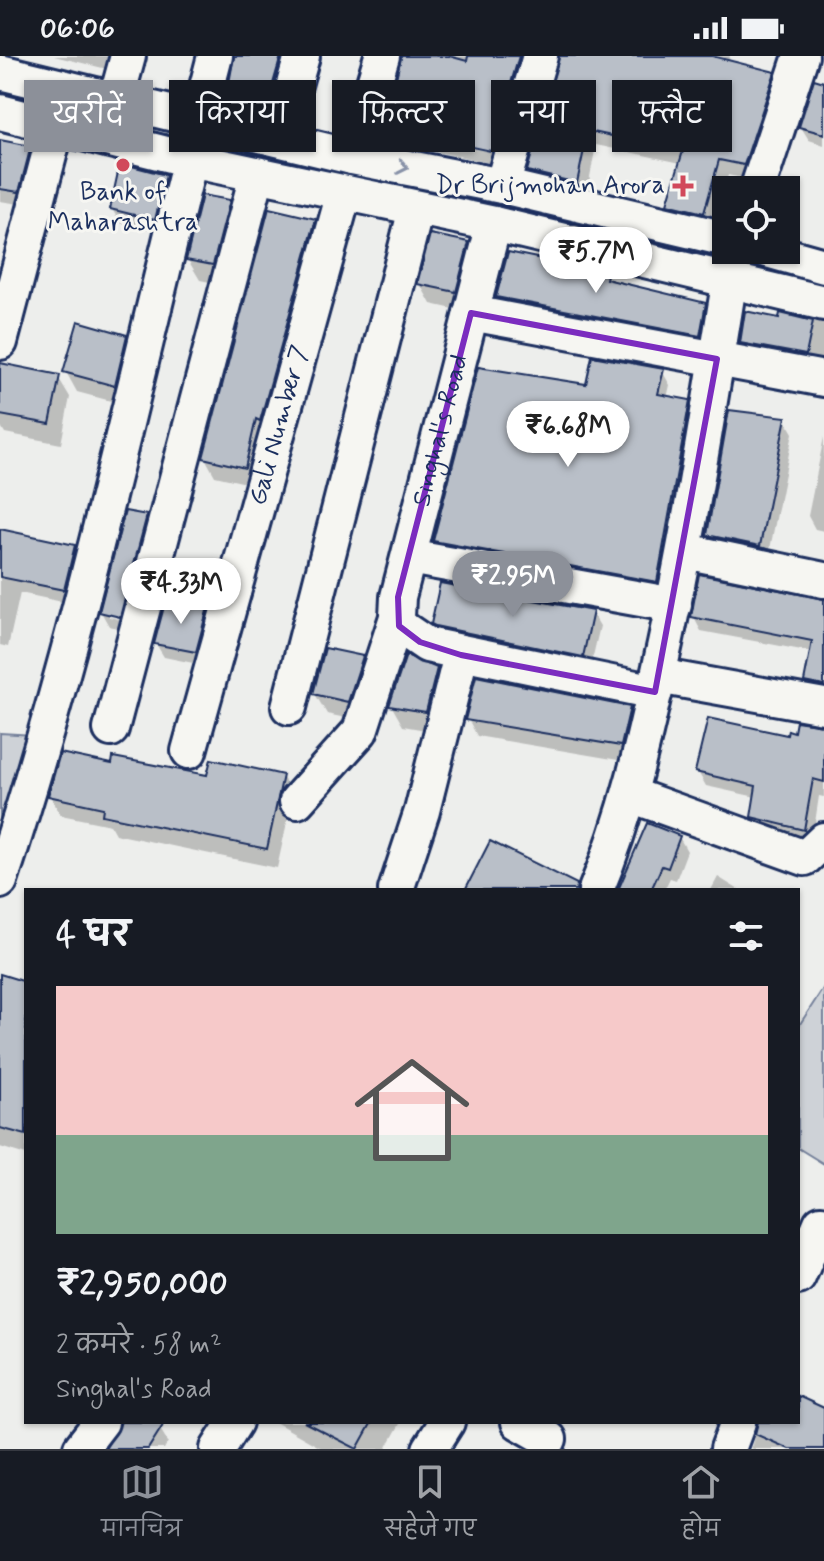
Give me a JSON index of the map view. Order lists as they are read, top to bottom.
{
  "streets": {
    "street": ["Gali Number 7", "Singhal's Road"]
  },
  "places": {
    "other": ["Bank of Maharashtra"],
    "health": ["Dr Brijmohan Arora"]
  },
  "page": {
    "status": "06:06",
    "chip": [
      "खरीदें",
      "किराया",
      "फ़िल्टर",
      "नया",
      "फ़्लैट"
    ],
    "price": [
      "₹5.7M",
      "₹6.68M",
      "₹2.95M",
      "₹4.33M"
    ],
    "heading": "4 घर",
    "list": [
      {
        "name": "₹2,950,000",
        "note": "2 कमरे · 58 m² · Singhal's Road"
      }
    ],
    "tabs": ["मानचित्र", "सहेजे गए", "होम"]
  }
}
